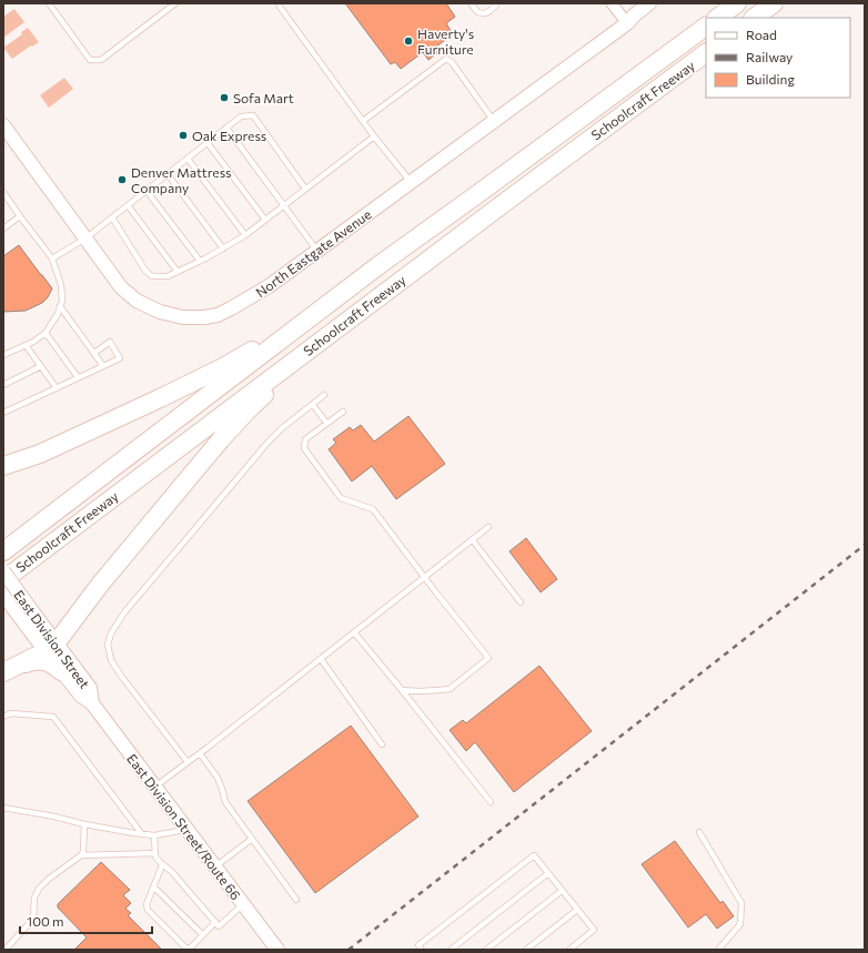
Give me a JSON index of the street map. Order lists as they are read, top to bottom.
{
  "streets": {
    "highway": ["Schoolcraft Freeway"],
    "street": ["North Eastgate Avenue", "East Division Street", "East Division Street/Route 66"]
  },
  "crossings": [
    ["East Division Street", "East Division Street/Route 66"]
  ],
  "places": [
    "Haverty's Furniture",
    "Sofa Mart",
    "Oak Express",
    "Denver Mattress Company"
  ],
  "legend": ["Road", "Railway", "Building"],
  "scale_bar": "100 m"
}
